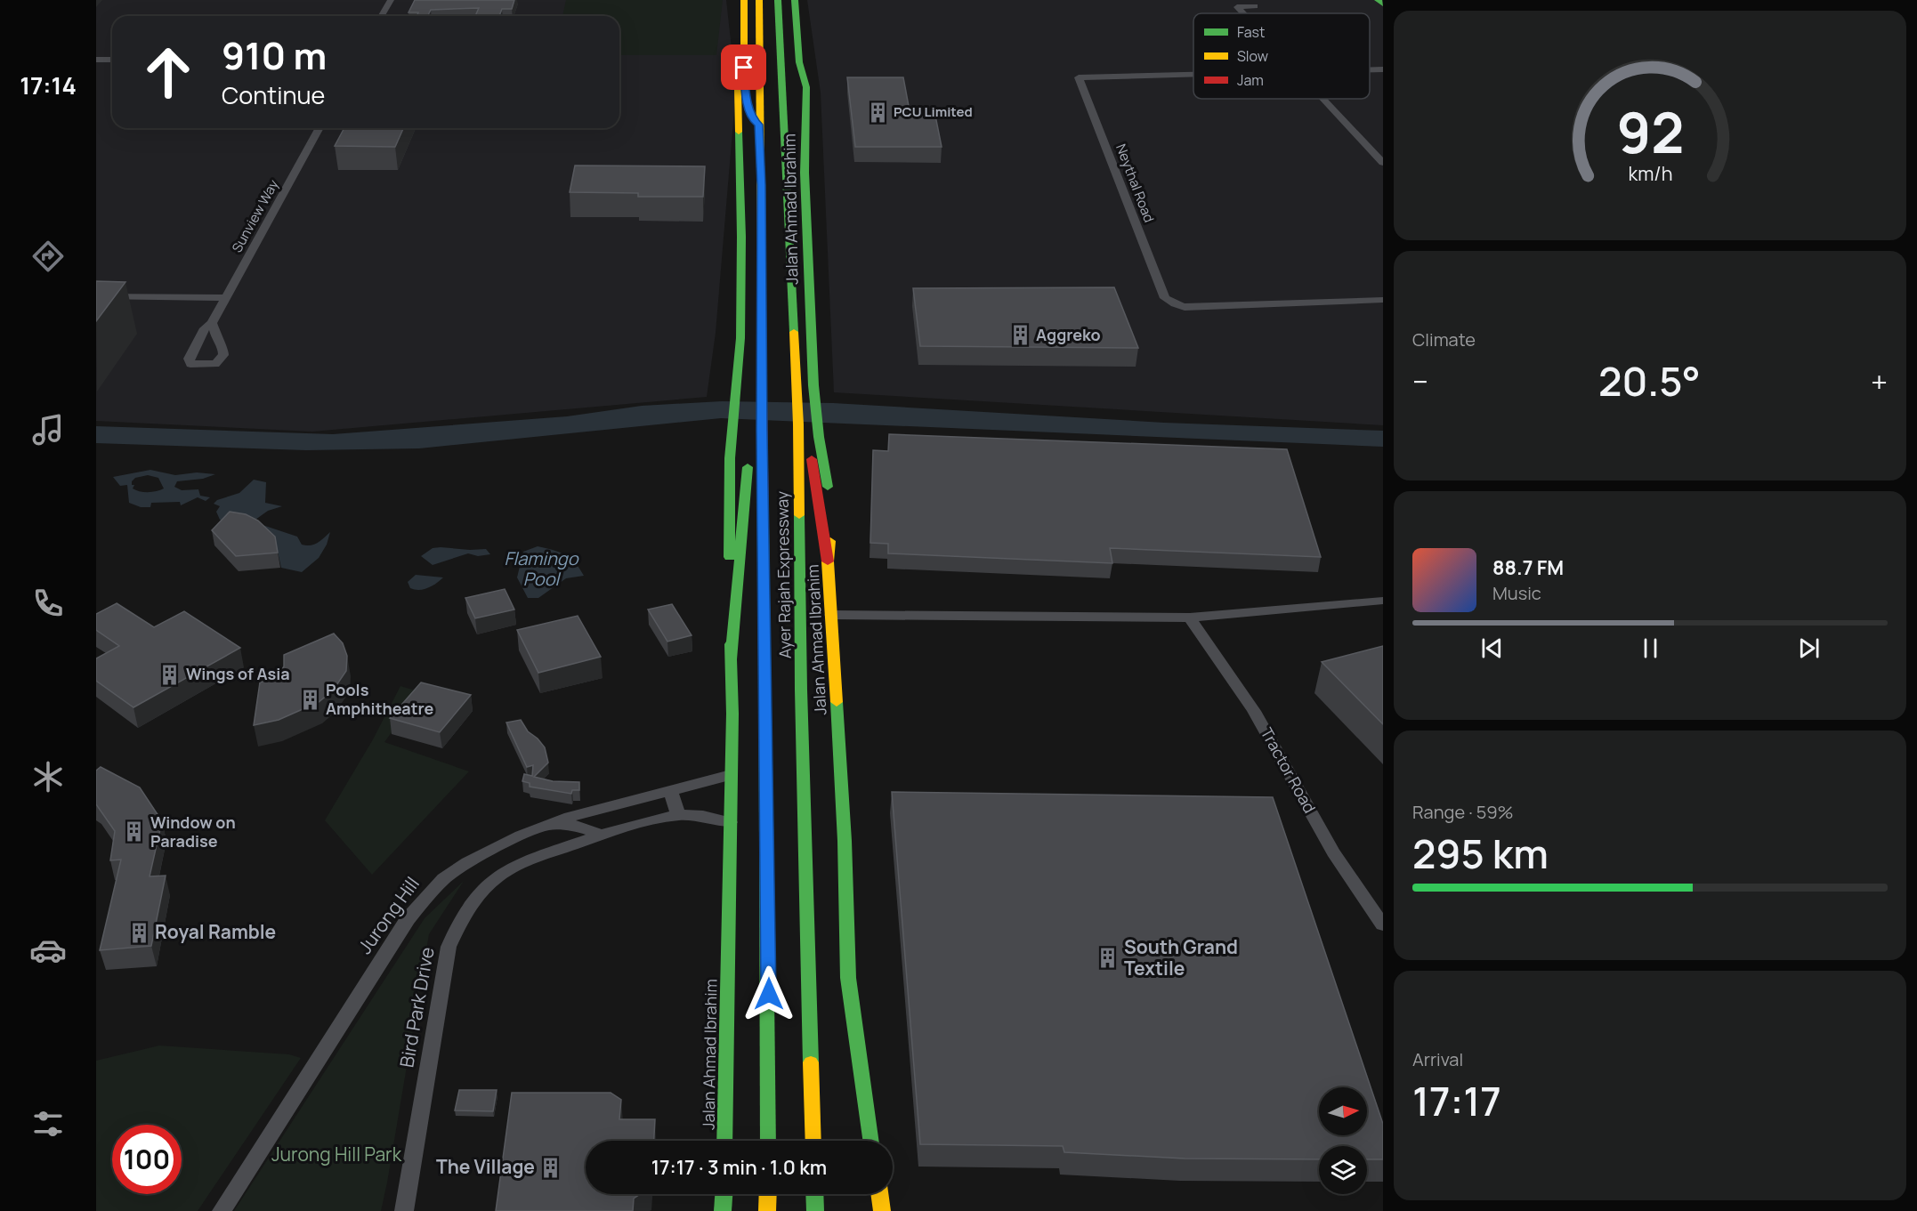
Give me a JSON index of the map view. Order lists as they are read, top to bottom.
{
  "streets": {
    "main road": ["Jalan Ahmad Ibrahim", "Ayer Rajah Expressway"],
    "street": [
      "Neythal Road",
      "Sunview Way",
      "Tractor Road",
      "Jurong Hill",
      "Bird Park Drive"
    ]
  },
  "crossings": [
    ["Jalan Ahmad Ibrahim", "Jurong Hill"],
    ["Jalan Ahmad Ibrahim", "Bird Park Drive"]
  ],
  "water": ["Flamingo Pool"],
  "parks": ["Jurong Hill Park"],
  "places": {
    "building": [
      "PCU Limited",
      "Aggreko",
      "Wings of Asia",
      "Pools Amphitheatre",
      "Window on Paradise",
      "Royal Ramble",
      "South Grand Textile",
      "The Village"
    ]
  },
  "legend": ["Fast", "Slow", "Jam"],
  "north": "right",
  "page": {
    "tabs": "17:14",
    "turn": ["910 m", "Continue"],
    "tile": [
      "Climate",
      ["Range · 59%", "295 km"],
      ["Arrival", "17:17"]
    ],
    "heat": ["−", "20.5°", "+"],
    "song": ["88.7 FM", "Music"],
    "limit": "100",
    "trip": "17:17 · 3 min · 1.0 km",
    "gauge": ["92", "km/h"]
  }
}
